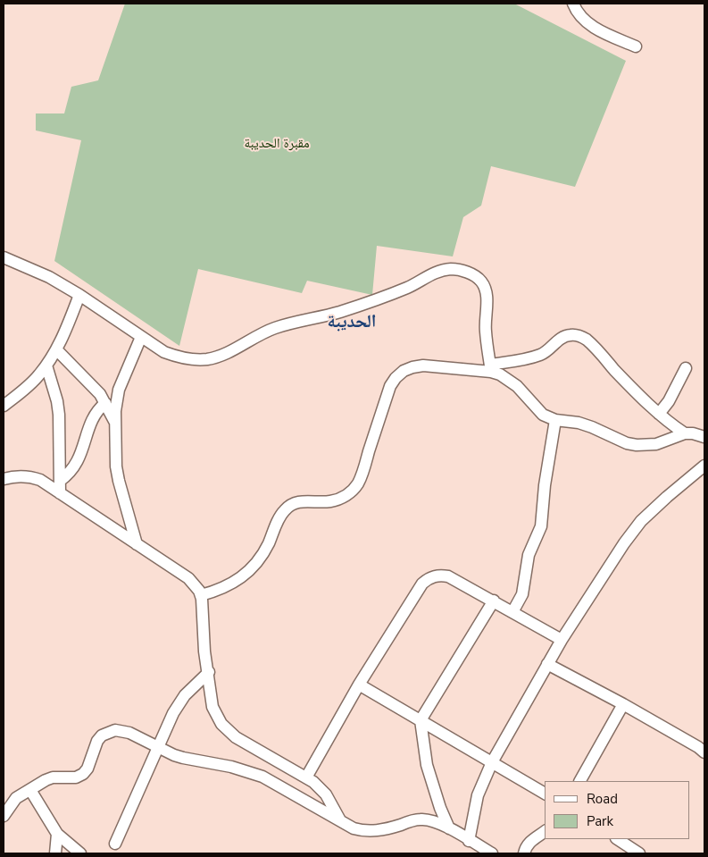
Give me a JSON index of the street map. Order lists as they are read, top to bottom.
{
  "districts": ["الحديبة"],
  "parks": ["مقبرة الحديبة"],
  "legend": ["Road", "Park"]
}
